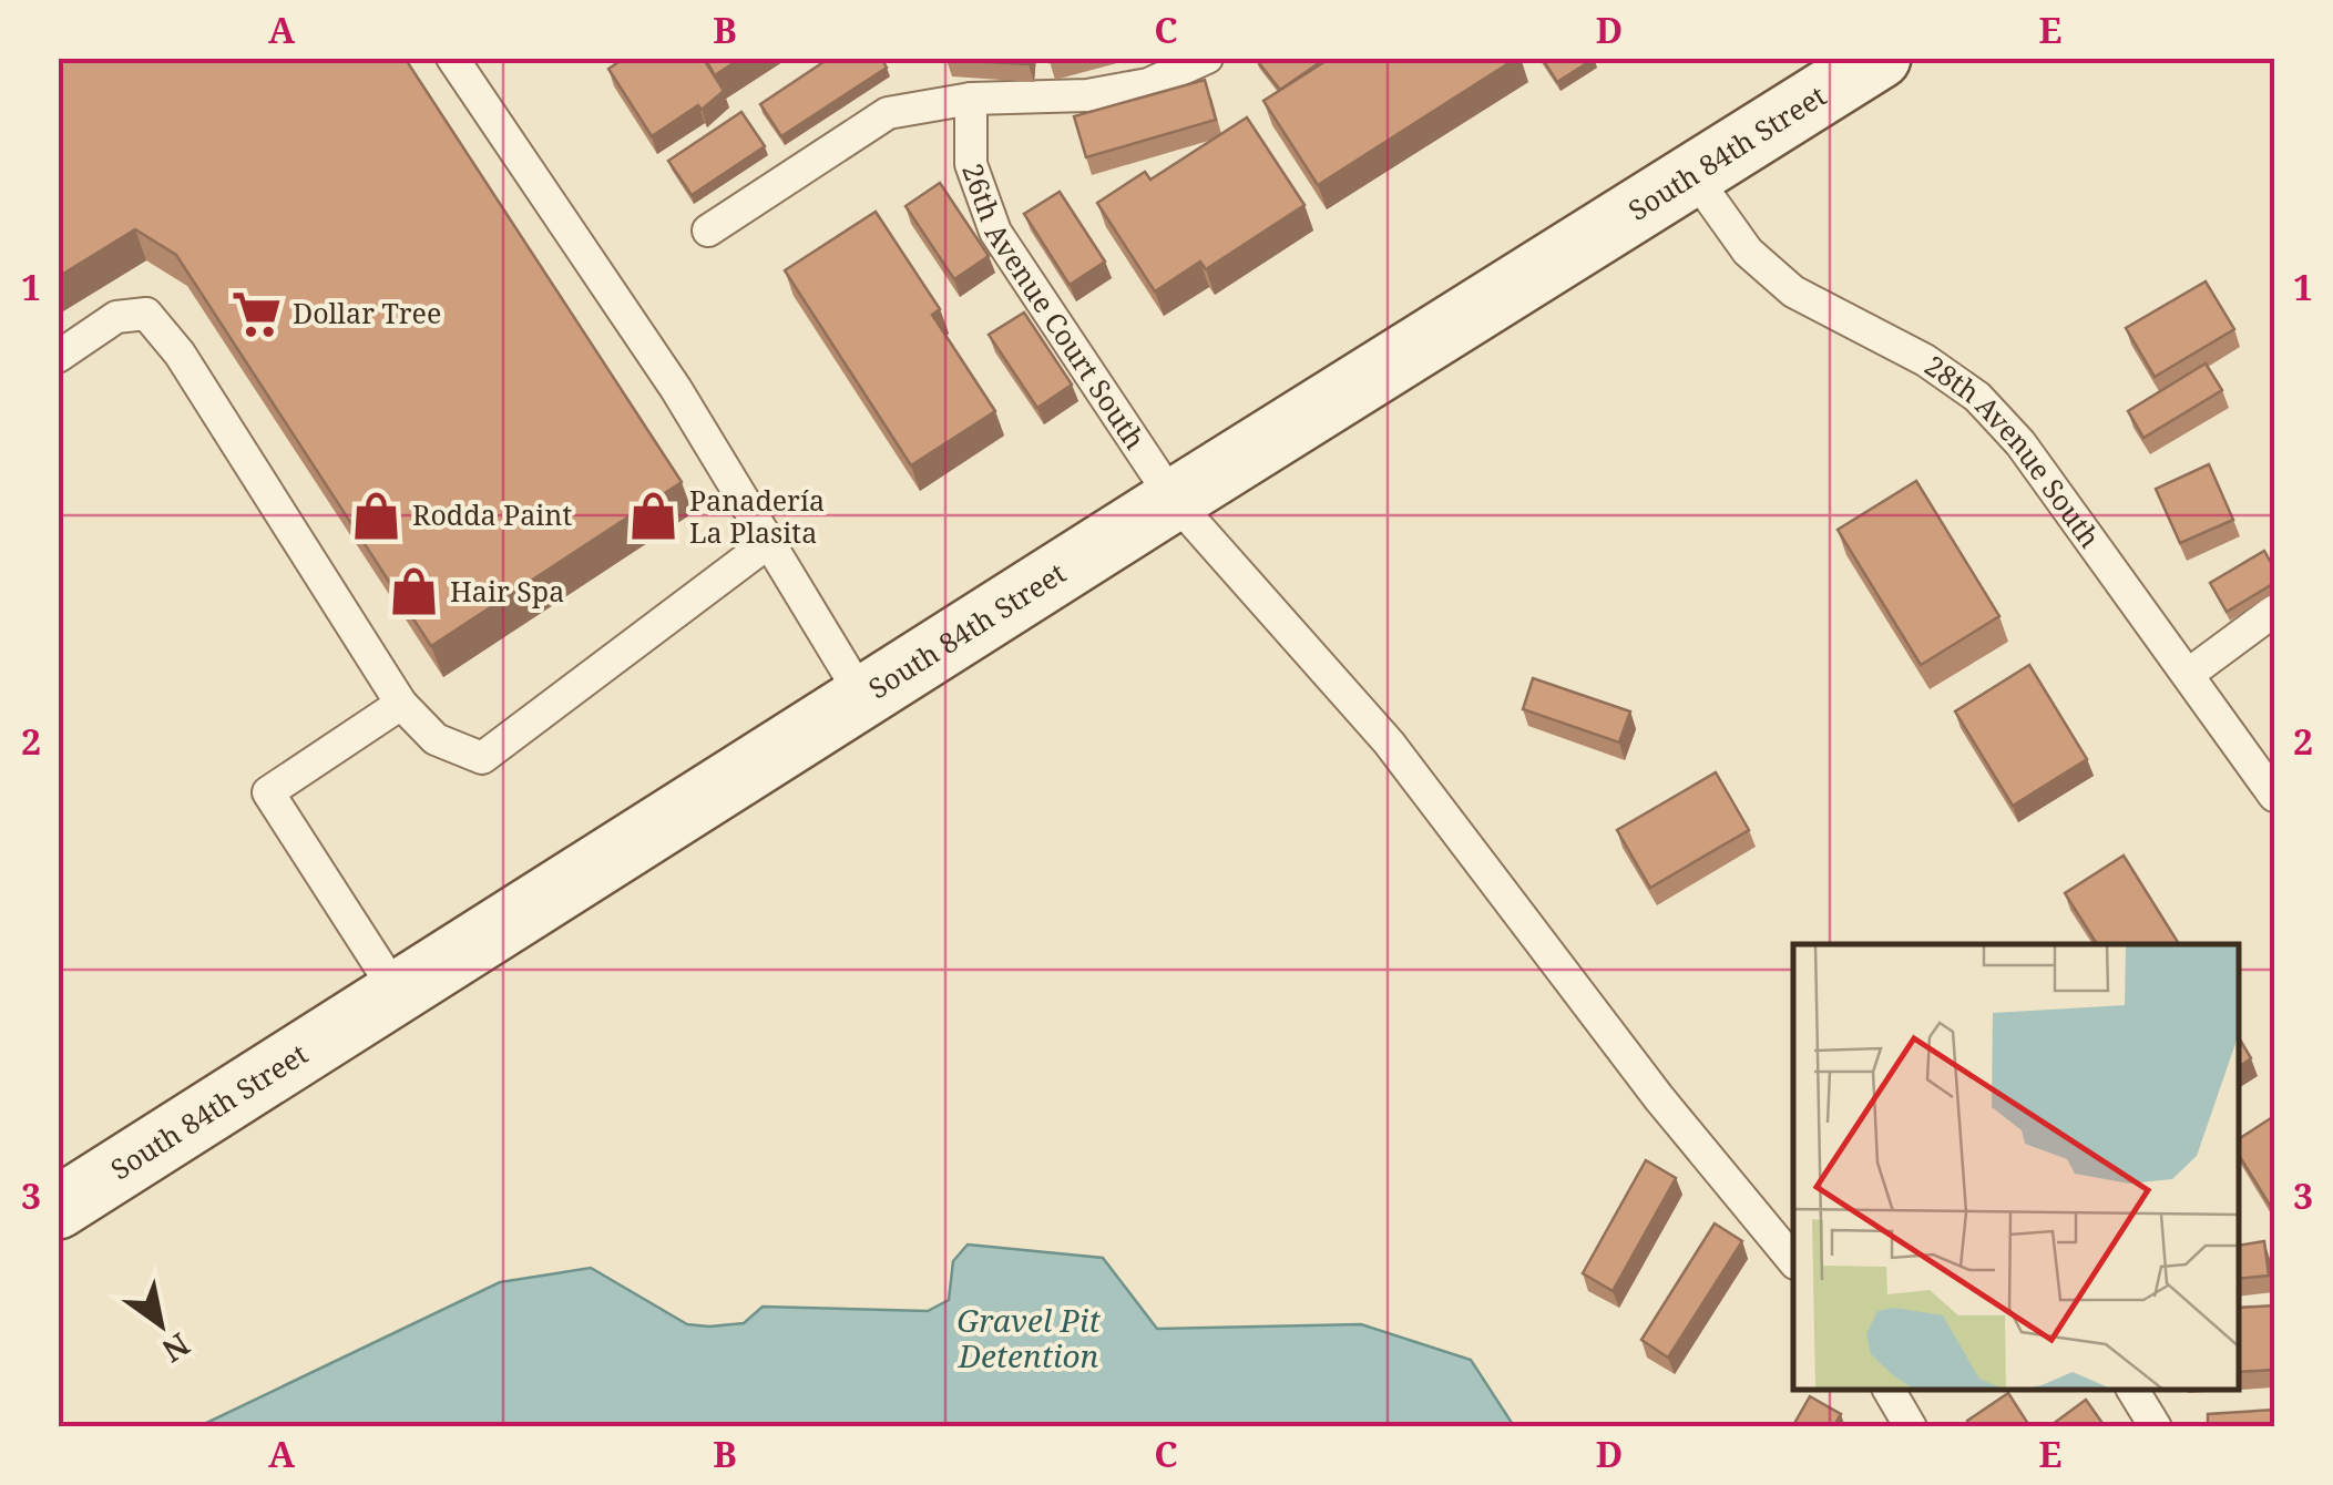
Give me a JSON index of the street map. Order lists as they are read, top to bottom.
{
  "streets": {
    "main road": ["South 84th Street"],
    "lane": ["26th Avenue Court South", "28th Avenue South"]
  },
  "crossings": [
    ["South 84th Street", "26th Avenue Court South"],
    ["South 84th Street", "28th Avenue South"]
  ],
  "water": ["Gravel Pit Detention"],
  "places": {
    "supermarket": ["Dollar Tree"],
    "shop": ["Rodda Paint", "Panadería La Plasita", "Hair Spa"]
  },
  "north": "bottom right",
  "grid": {
    "columns": [
      "A",
      "B",
      "C",
      "D",
      "E"
    ],
    "rows": ["1", "2", "3"]
  }
}
